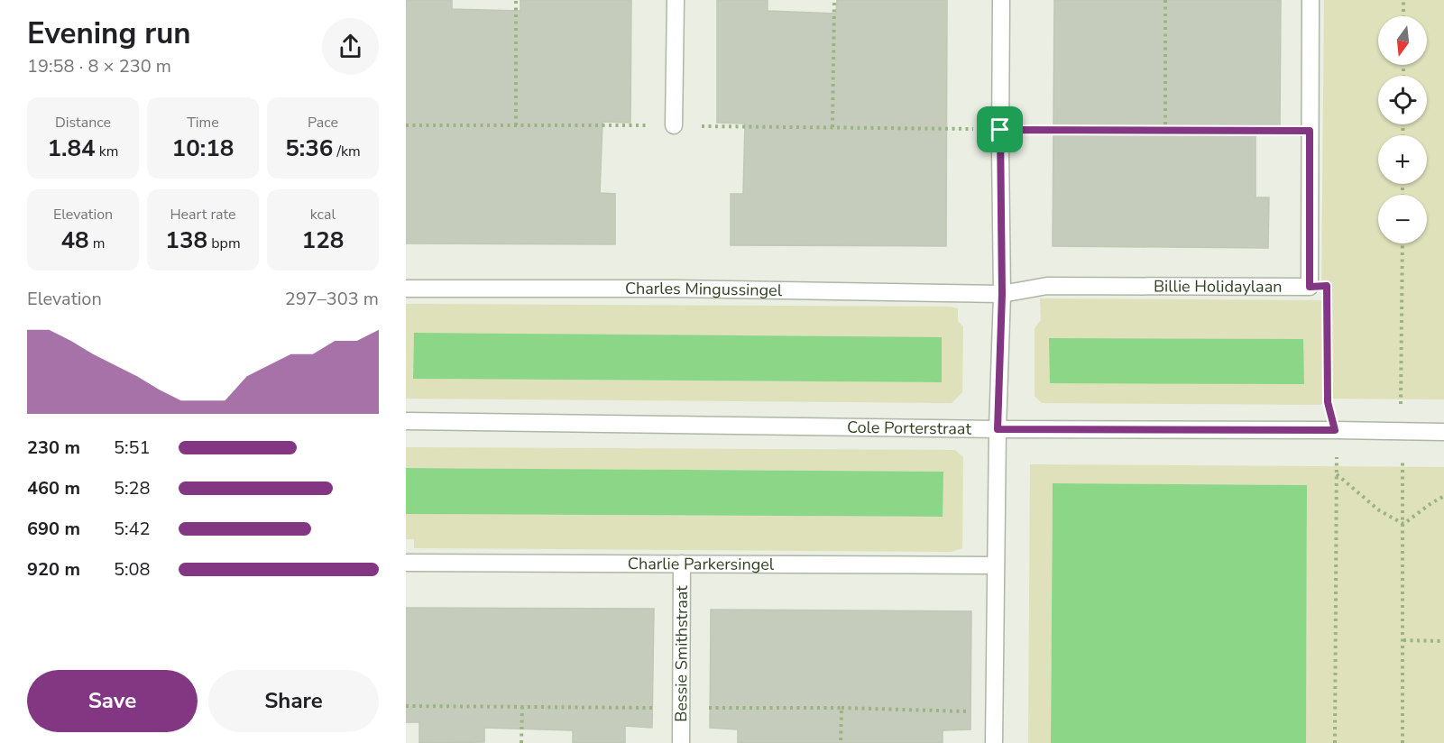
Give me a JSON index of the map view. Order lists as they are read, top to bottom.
{
  "streets": {
    "street": [
      "Billie Holidaylaan",
      "Charles Mingussingel",
      "Cole Porterstraat",
      "Charlie Parkersingel",
      "Bessie Smithstraat"
    ]
  },
  "crossings": [
    ["Billie Holidaylaan", "Charles Mingussingel"],
    ["Charlie Parkersingel", "Bessie Smithstraat"]
  ],
  "north": "bottom",
  "page": {
    "heading": ["Evening run", "19:58 · 8 × 230 m"],
    "map_buttons": ["+", "−"],
    "stats": [
      ["Distance", "1.84 km"],
      ["Time", "10:18"],
      ["Pace", "5:36 /km"],
      ["Elevation", "48 m"],
      ["Heart rate", "138 bpm"],
      ["kcal", "128"]
    ],
    "chart": ["Elevation", "297–303 m"],
    "list": [
      {
        "name": "230 m",
        "note": "5:51"
      },
      {
        "name": "460 m",
        "note": "5:28"
      },
      {
        "name": "690 m",
        "note": "5:42"
      },
      {
        "name": "920 m",
        "note": "5:08"
      }
    ],
    "buttons": ["Save", "Share"]
  }
}
